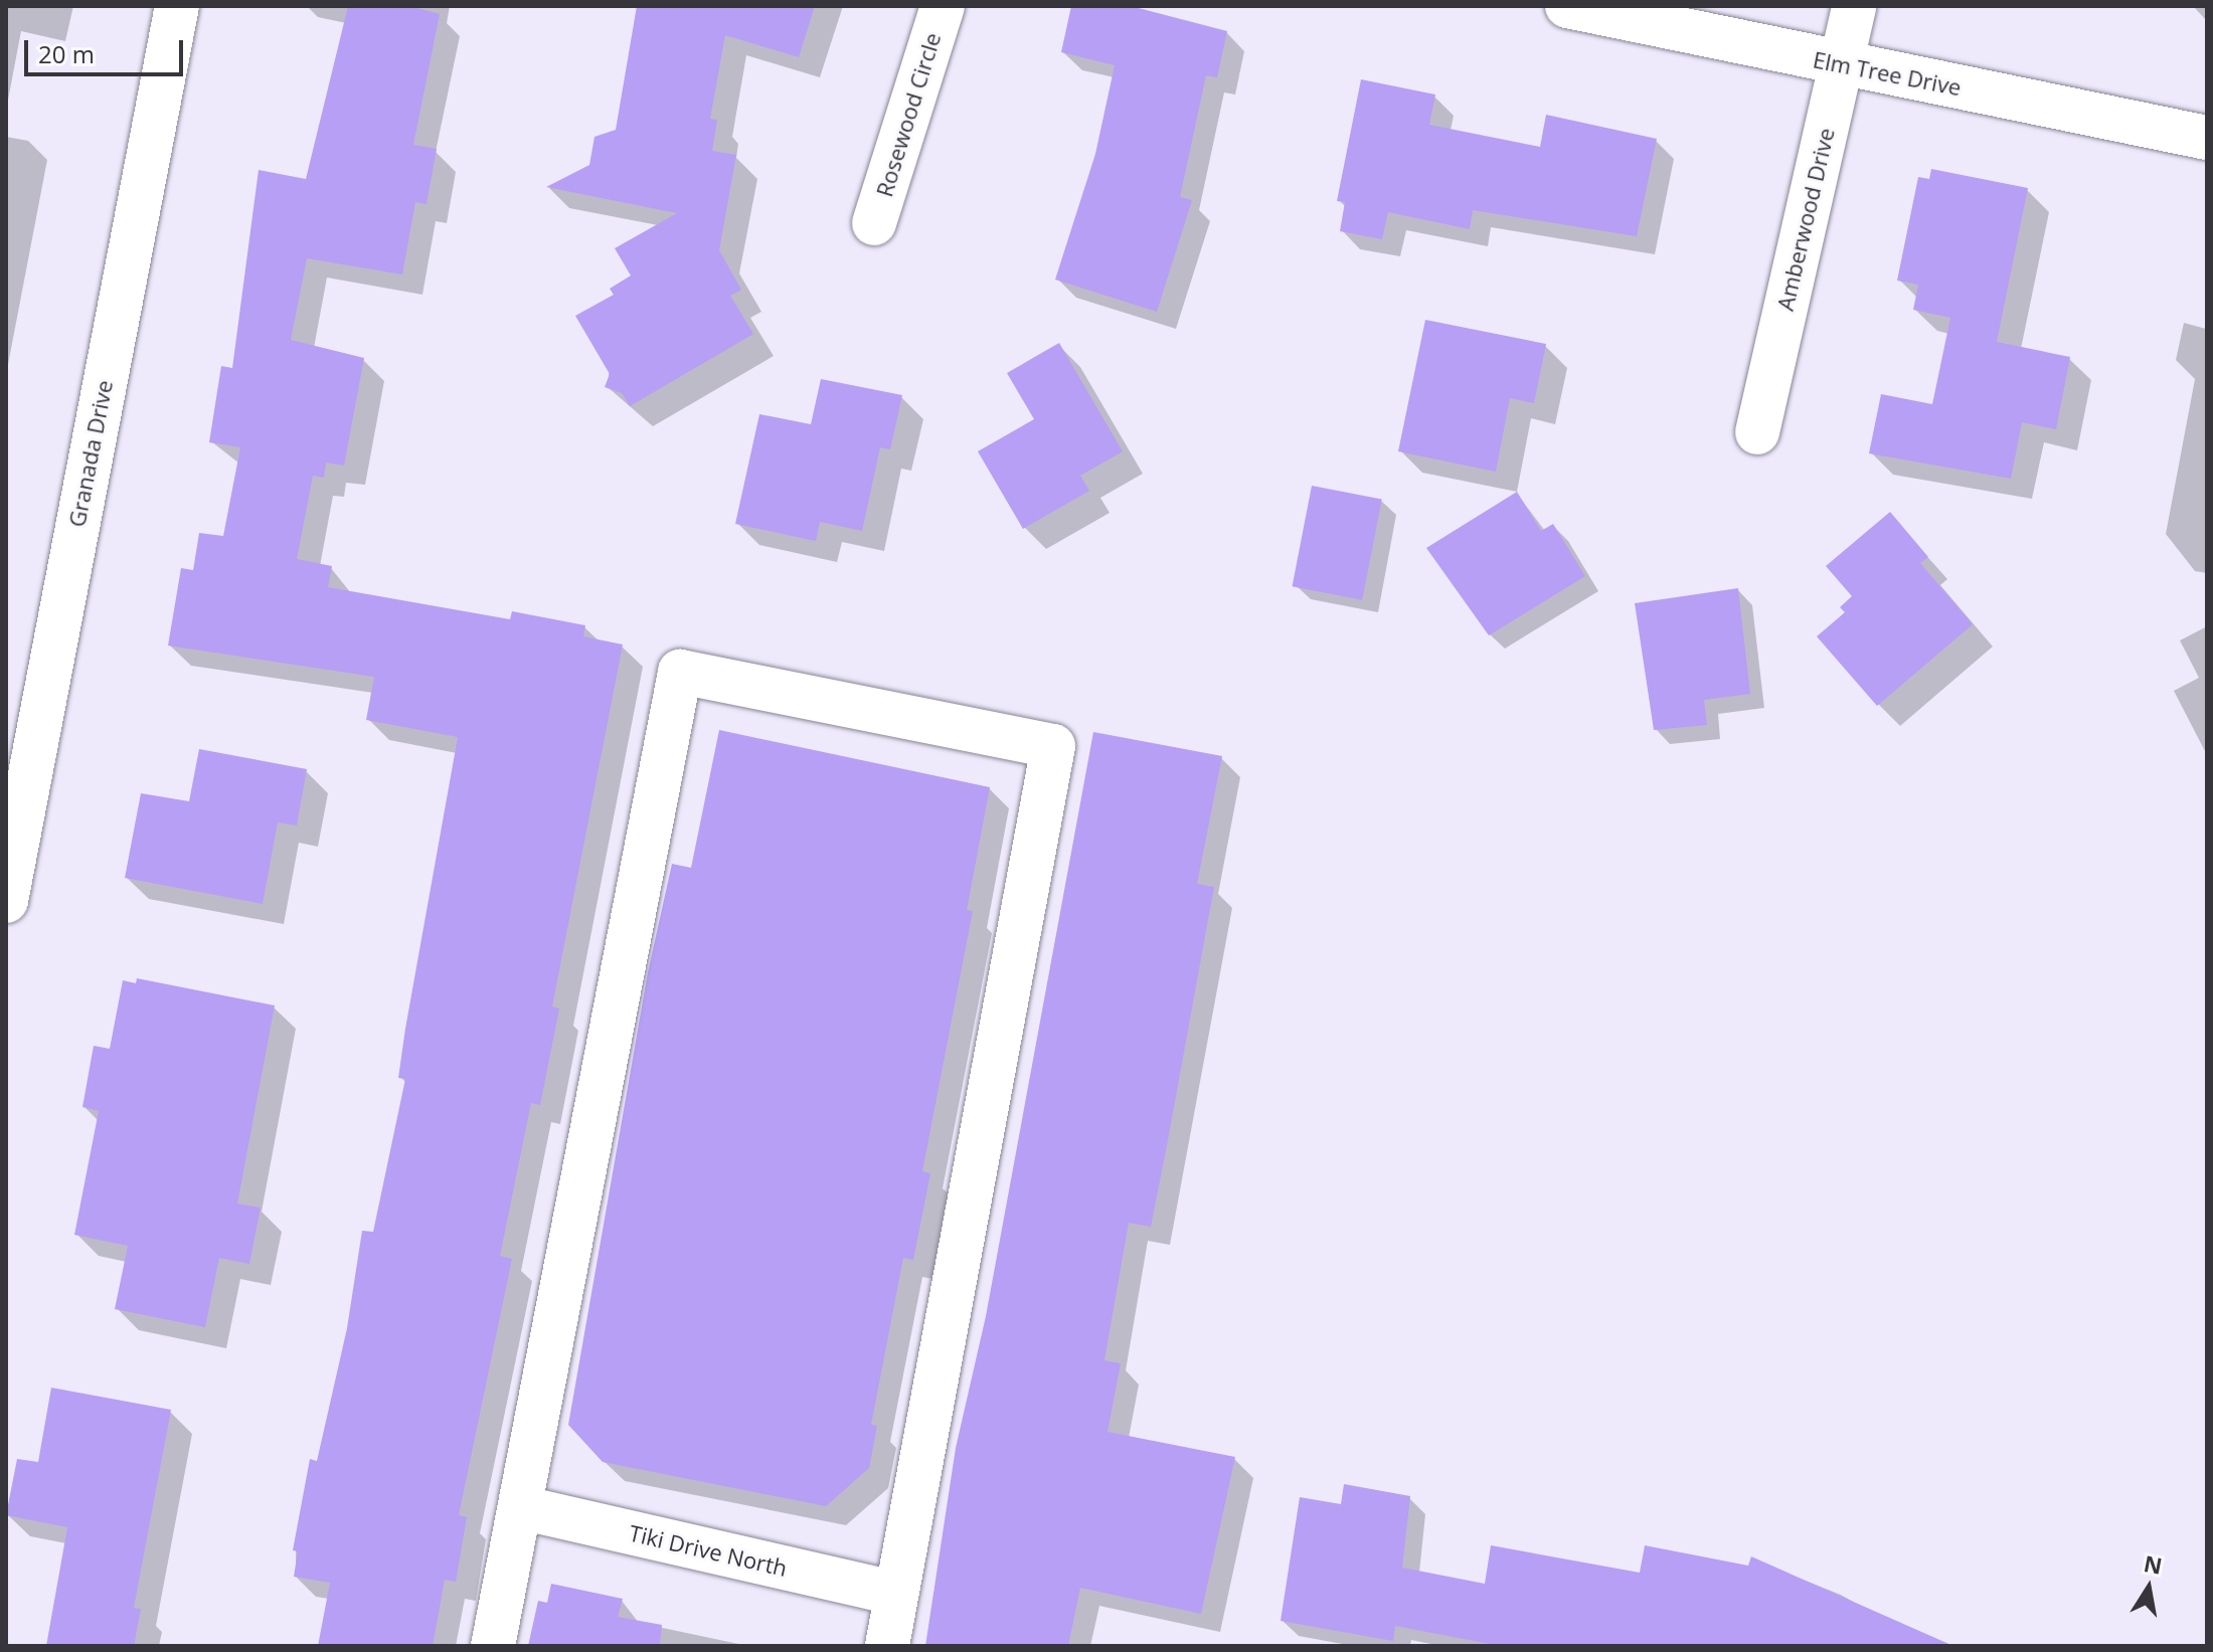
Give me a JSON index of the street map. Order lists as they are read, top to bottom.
{
  "streets": {
    "street": [
      "Elm Tree Drive",
      "Rosewood Circle",
      "Amberwood Drive",
      "Granada Drive",
      "Tiki Drive North"
    ]
  },
  "crossings": [
    ["Elm Tree Drive", "Amberwood Drive"]
  ],
  "scale_bar": "20 m",
  "north": "top"
}
